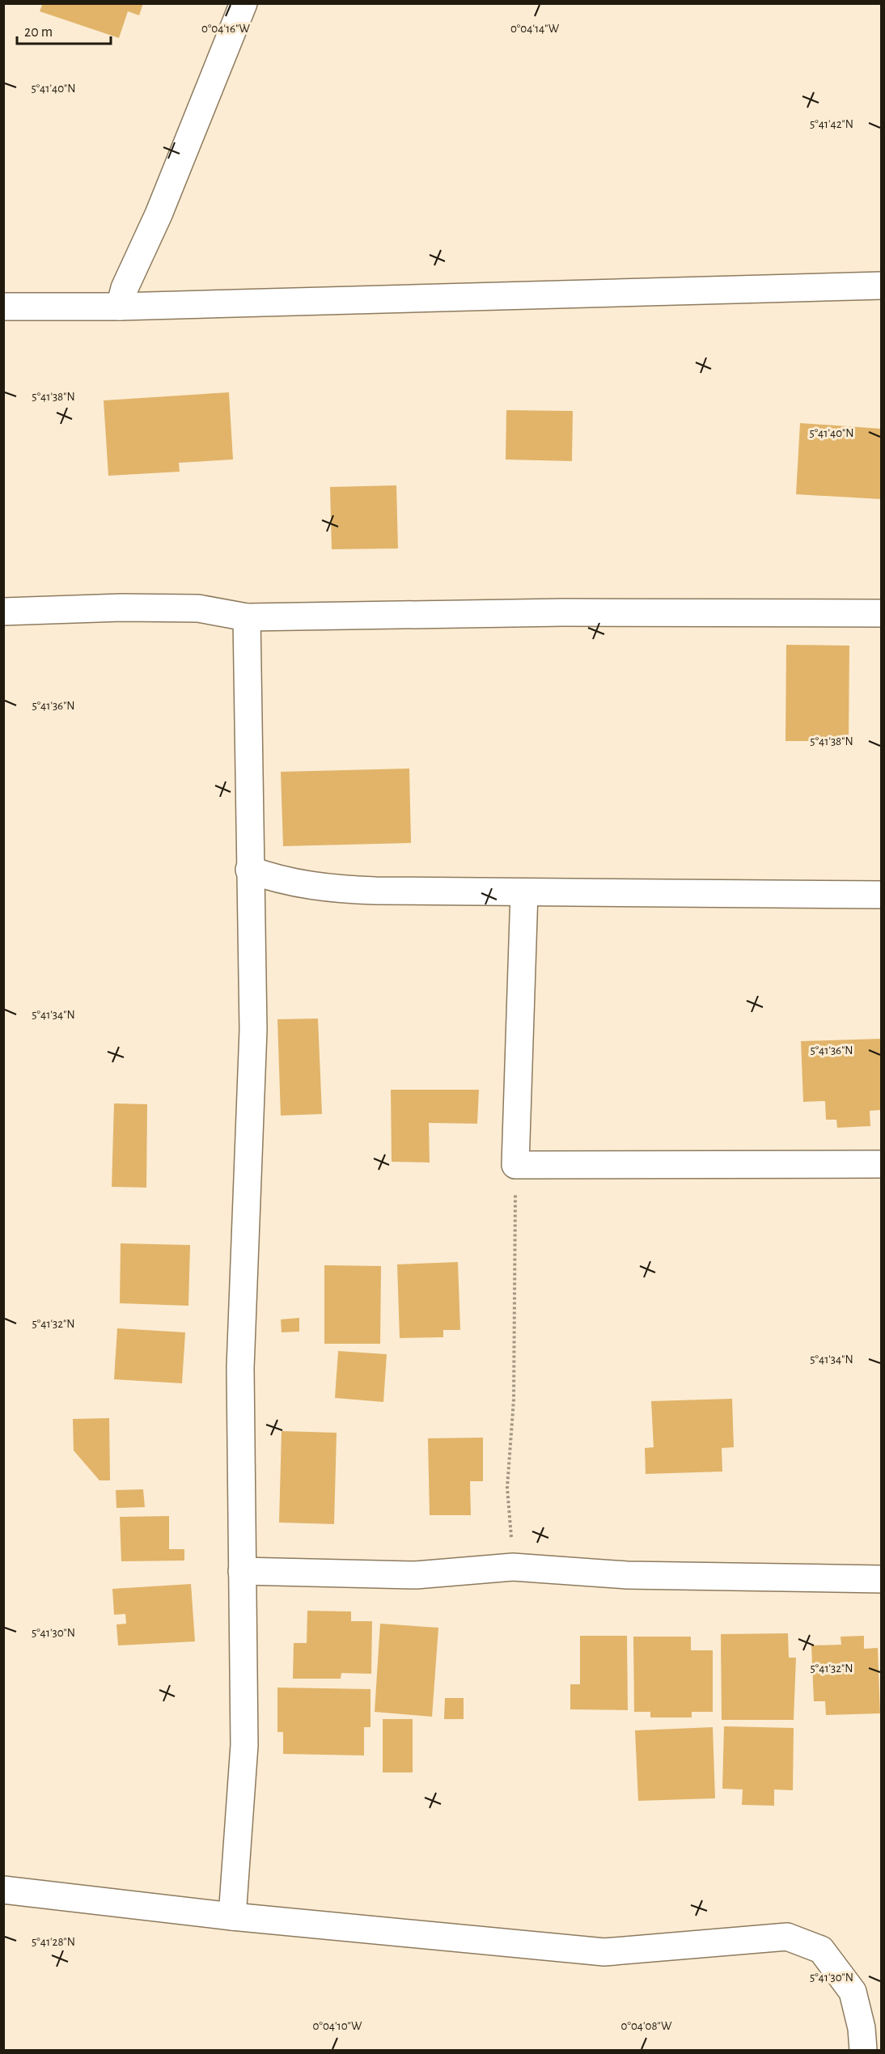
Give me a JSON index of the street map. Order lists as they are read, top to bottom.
{
  "scale_bar": "20 m",
  "coordinates": [
    "0°04'16\"W",
    "0°04'14\"W",
    "5°41'40\"N",
    "5°41'42\"N",
    "5°41'38\"N",
    "5°41'36\"N",
    "5°41'34\"N",
    "5°41'32\"N",
    "5°41'30\"N",
    "5°41'28\"N",
    "0°04'10\"W",
    "0°04'08\"W"
  ]
}
